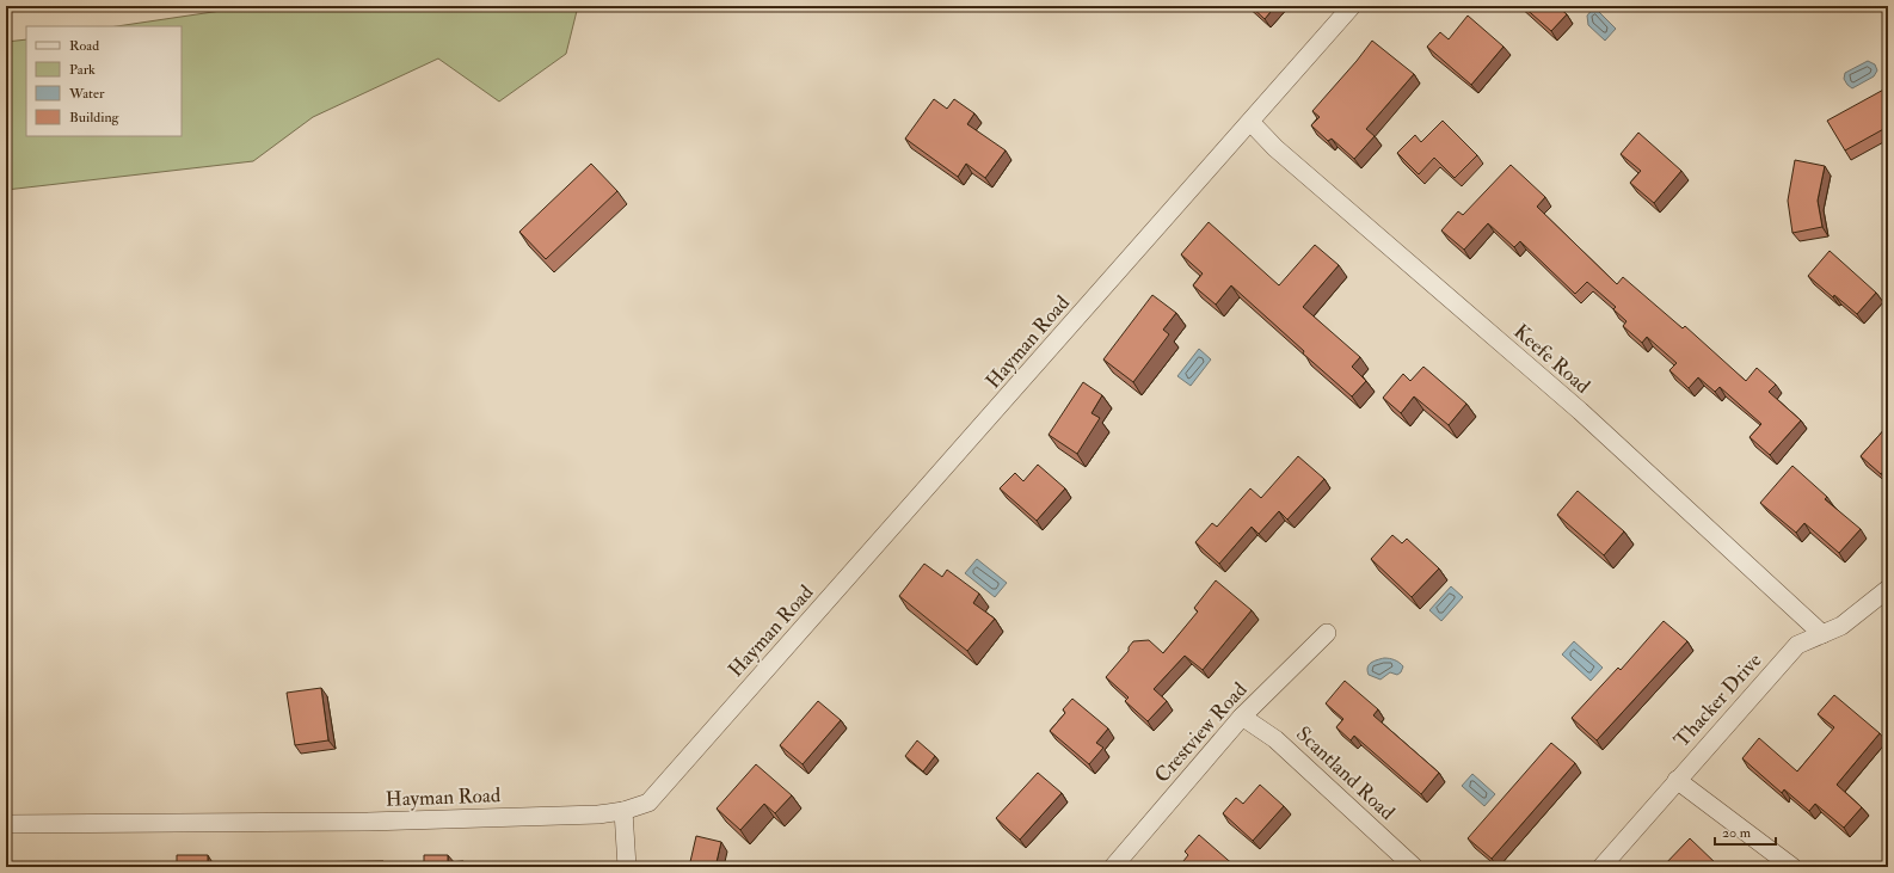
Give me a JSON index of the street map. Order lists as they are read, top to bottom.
{
  "streets": {
    "street": [
      "Hayman Road",
      "Keefe Road",
      "Thacker Drive",
      "Crestview Road",
      "Scantland Road"
    ]
  },
  "crossings": [
    ["Hayman Road", "Keefe Road"],
    ["Keefe Road", "Thacker Drive"],
    ["Crestview Road", "Scantland Road"]
  ],
  "legend": [
    "Road",
    "Park",
    "Water",
    "Building"
  ],
  "scale_bar": "20 m"
}
